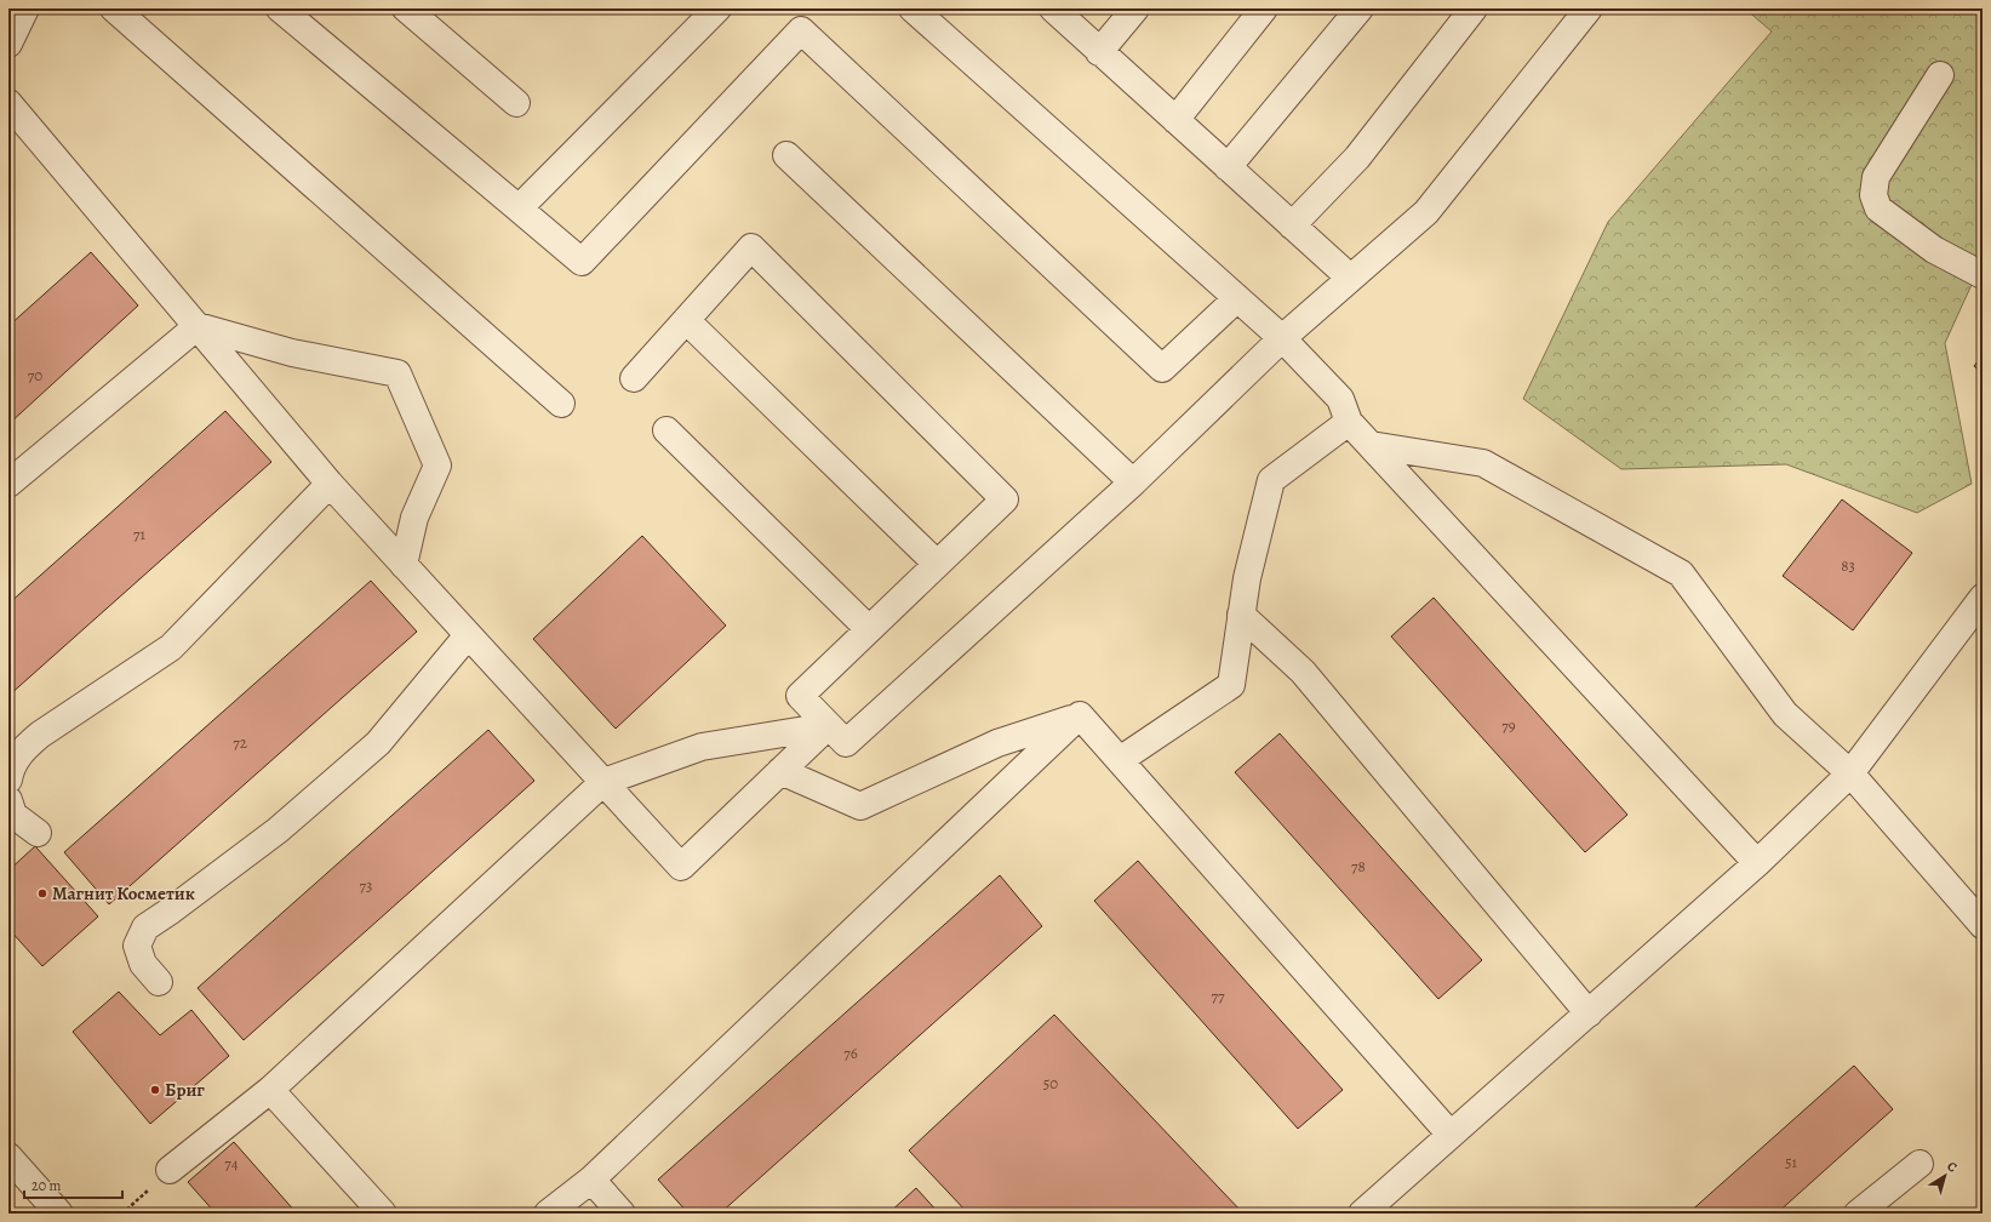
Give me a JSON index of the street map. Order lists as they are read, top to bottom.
{
  "places": ["Магнит Косметик", "Бриг"],
  "house_numbers": [
    "70",
    "71",
    "83",
    "79",
    "72",
    "78",
    "73",
    "77",
    "76",
    "50",
    "51",
    "74"
  ],
  "scale_bar": "20 m",
  "north": "top right"
}
